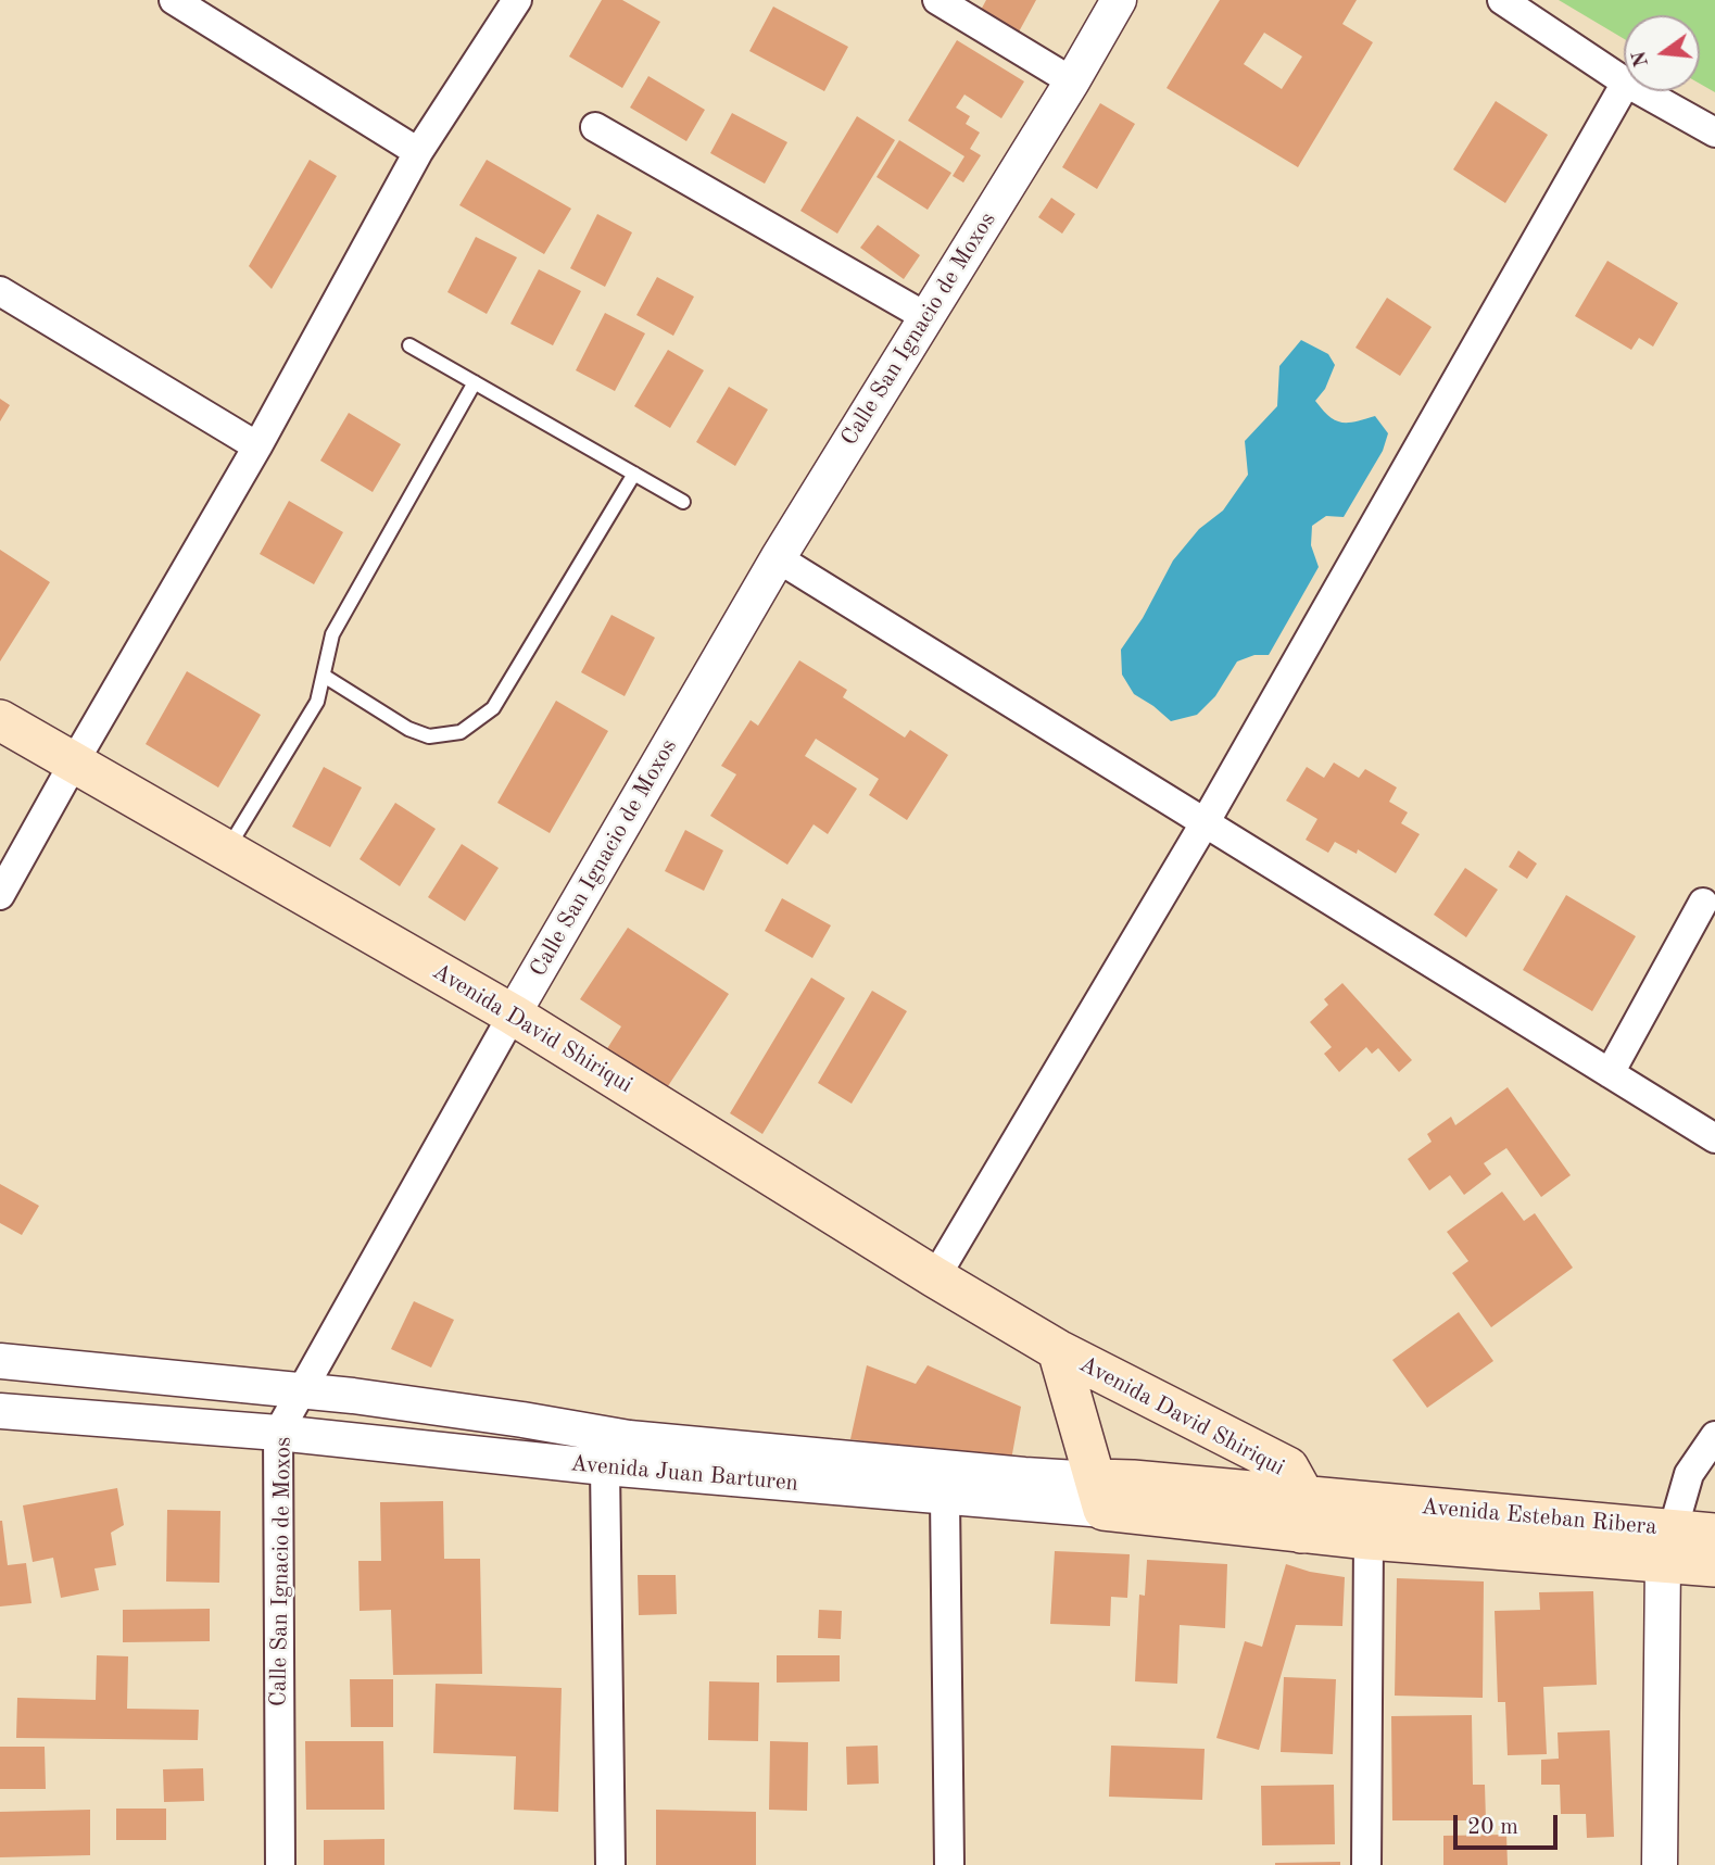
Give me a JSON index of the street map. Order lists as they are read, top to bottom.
{
  "streets": {
    "main road": ["Avenida David Shiriqui", "Avenida Juan Barturen", "Avenida Esteban Ribera"],
    "street": ["Calle San Ignacio de Moxos"]
  },
  "crossings": [
    ["Calle San Ignacio de Moxos", "Avenida David Shiriqui"],
    ["Calle San Ignacio de Moxos", "Avenida Juan Barturen"],
    ["Avenida David Shiriqui", "Avenida Juan Barturen"],
    ["Avenida Juan Barturen", "Avenida Esteban Ribera"]
  ],
  "scale_bar": "20 m",
  "north": "left"
}
